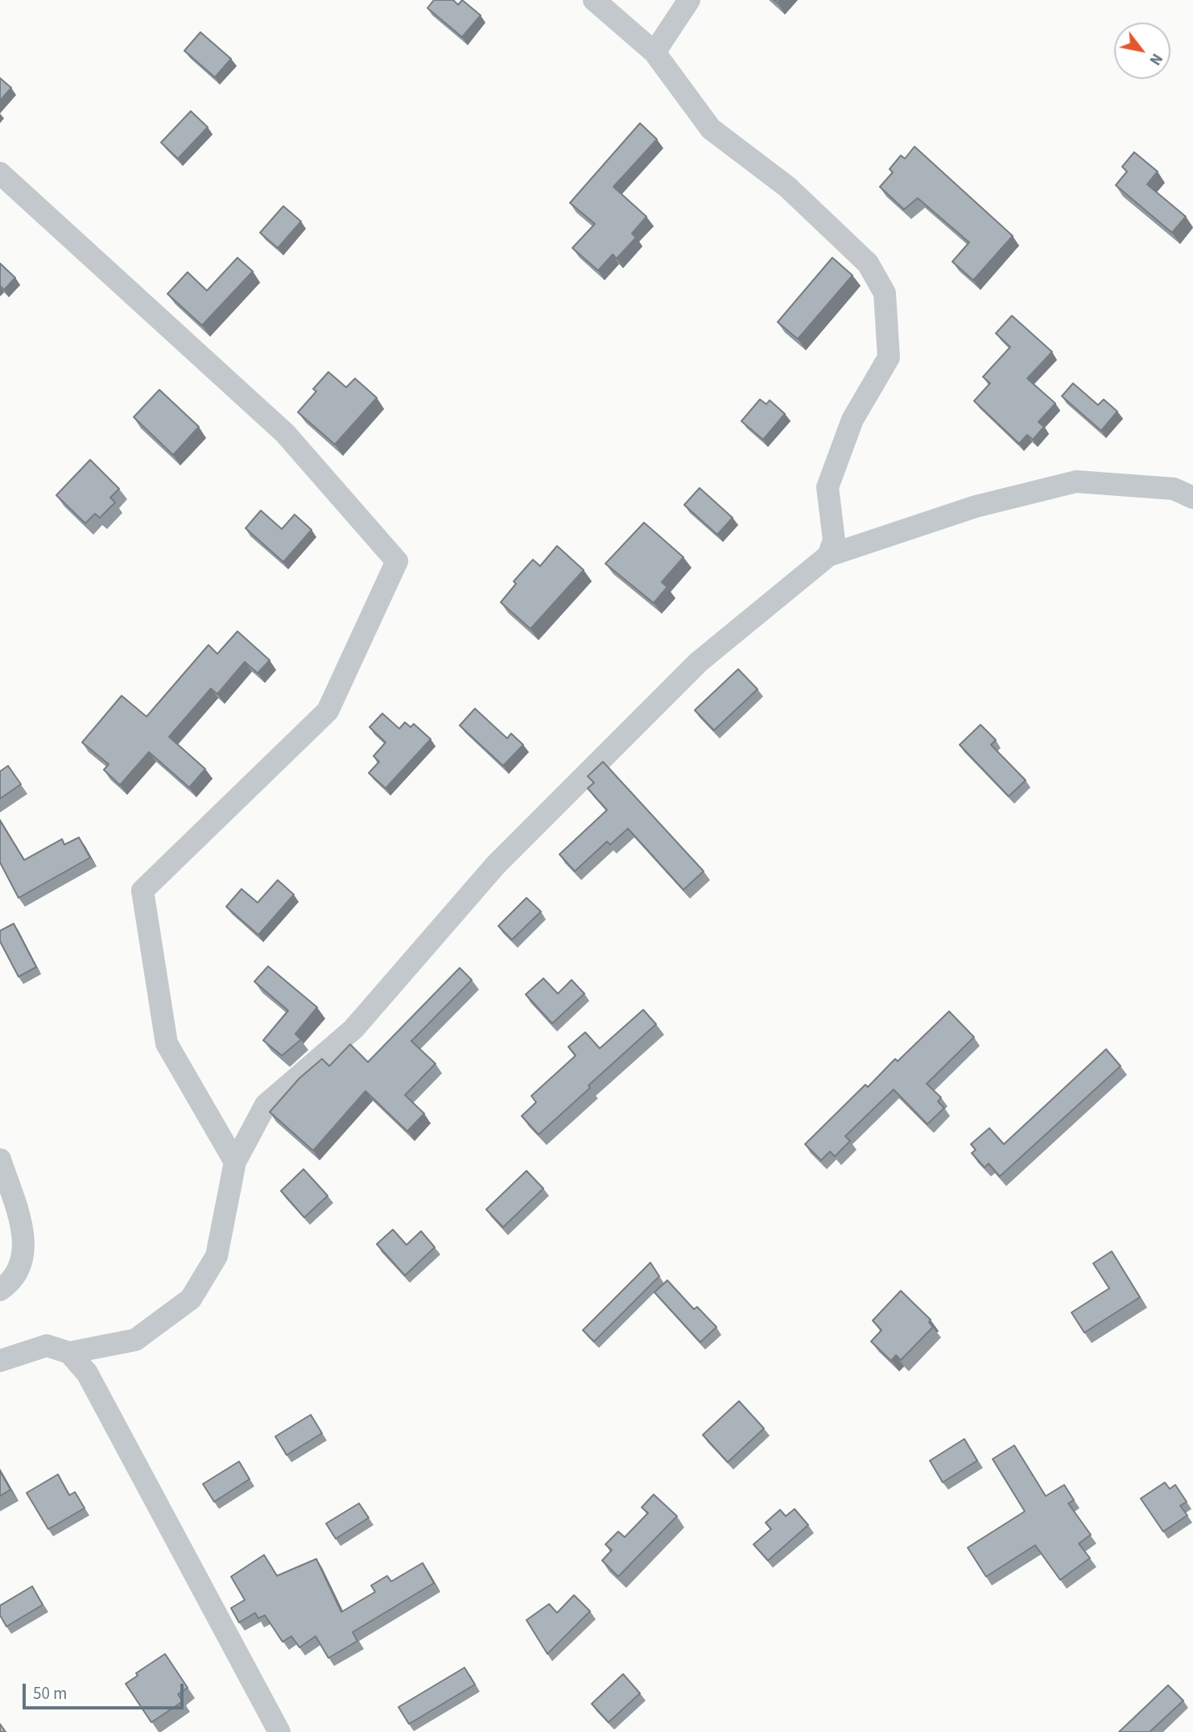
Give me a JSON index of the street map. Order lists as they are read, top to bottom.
{
  "scale_bar": "50 m",
  "north": "bottom right"
}
